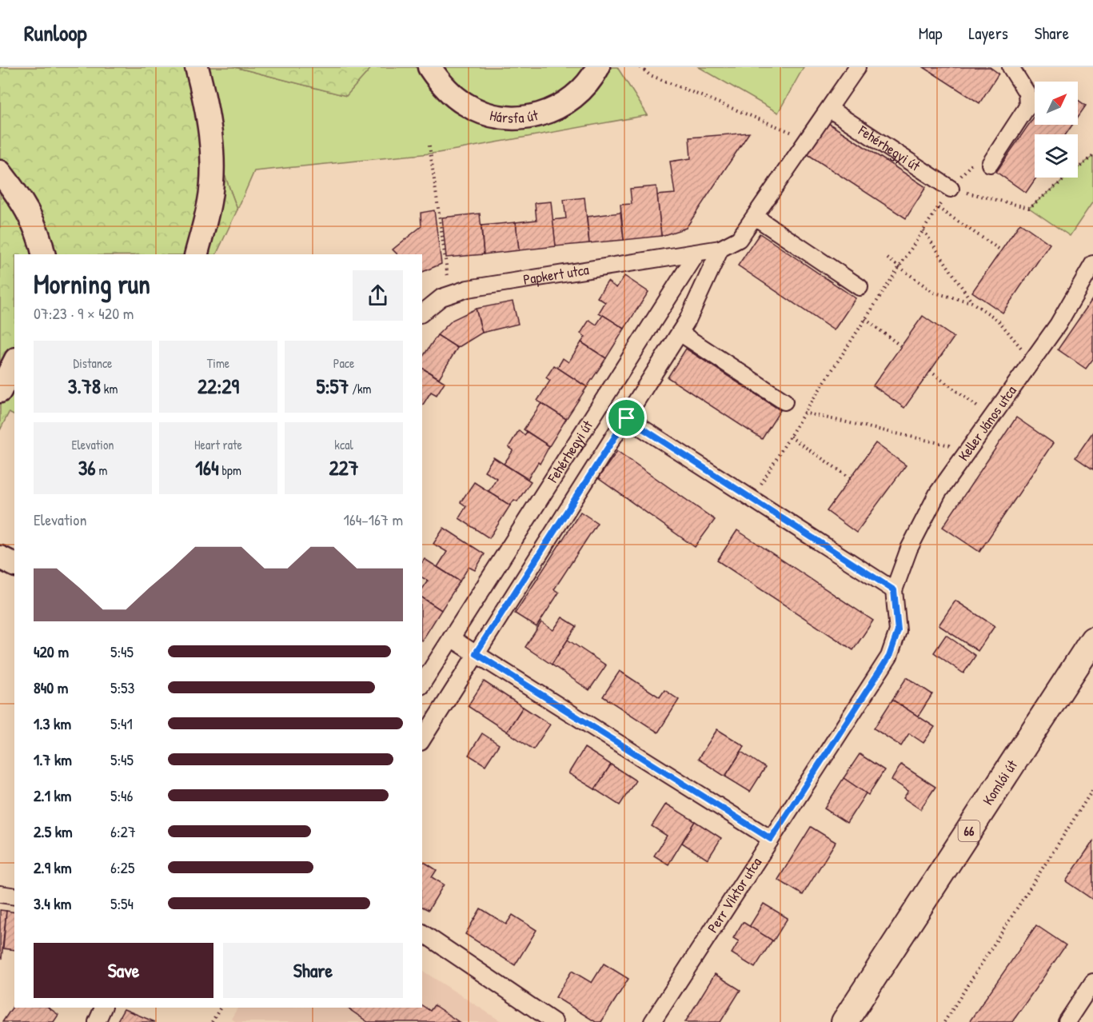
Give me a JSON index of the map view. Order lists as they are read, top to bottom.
{
  "streets": {
    "main road": ["Komlói út", "66"],
    "street": [
      "Hársfa út",
      "Fehérhegyi út",
      "Papkert utca",
      "Keller János utca",
      "Perr Viktor utca"
    ]
  },
  "crossings": [
    ["Fehérhegyi út", "Papkert utca"],
    ["Keller János utca", "Perr Viktor utca"]
  ],
  "north": "top right",
  "page": {
    "header": "Runloop",
    "nav": ["Map", "Layers", "Share"],
    "heading": ["Morning run", "07:23 · 9 × 420 m"],
    "stats": [
      ["Distance", "3.78 km"],
      ["Time", "22:29"],
      ["Pace", "5:57 /km"],
      ["Elevation", "36 m"],
      ["Heart rate", "164 bpm"],
      ["kcal", "227"]
    ],
    "chart": ["Elevation", "164–167 m"],
    "list": [
      {
        "name": "420 m",
        "note": "5:45"
      },
      {
        "name": "840 m",
        "note": "5:53"
      },
      {
        "name": "1.3 km",
        "note": "5:41"
      },
      {
        "name": "1.7 km",
        "note": "5:45"
      },
      {
        "name": "2.1 km",
        "note": "5:46"
      },
      {
        "name": "2.5 km",
        "note": "6:27"
      },
      {
        "name": "2.9 km",
        "note": "6:25"
      },
      {
        "name": "3.4 km",
        "note": "5:54"
      }
    ],
    "buttons": ["Save", "Share"]
  }
}
